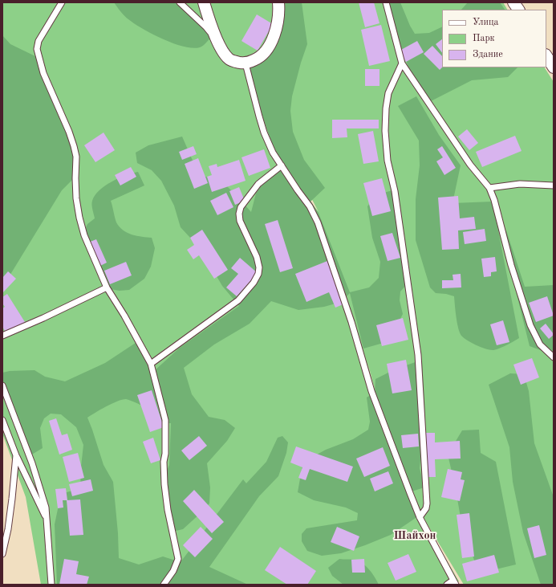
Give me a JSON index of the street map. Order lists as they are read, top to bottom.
{
  "districts": ["Шайхон"],
  "legend": ["Улица", "Парк", "Здание"]
}
